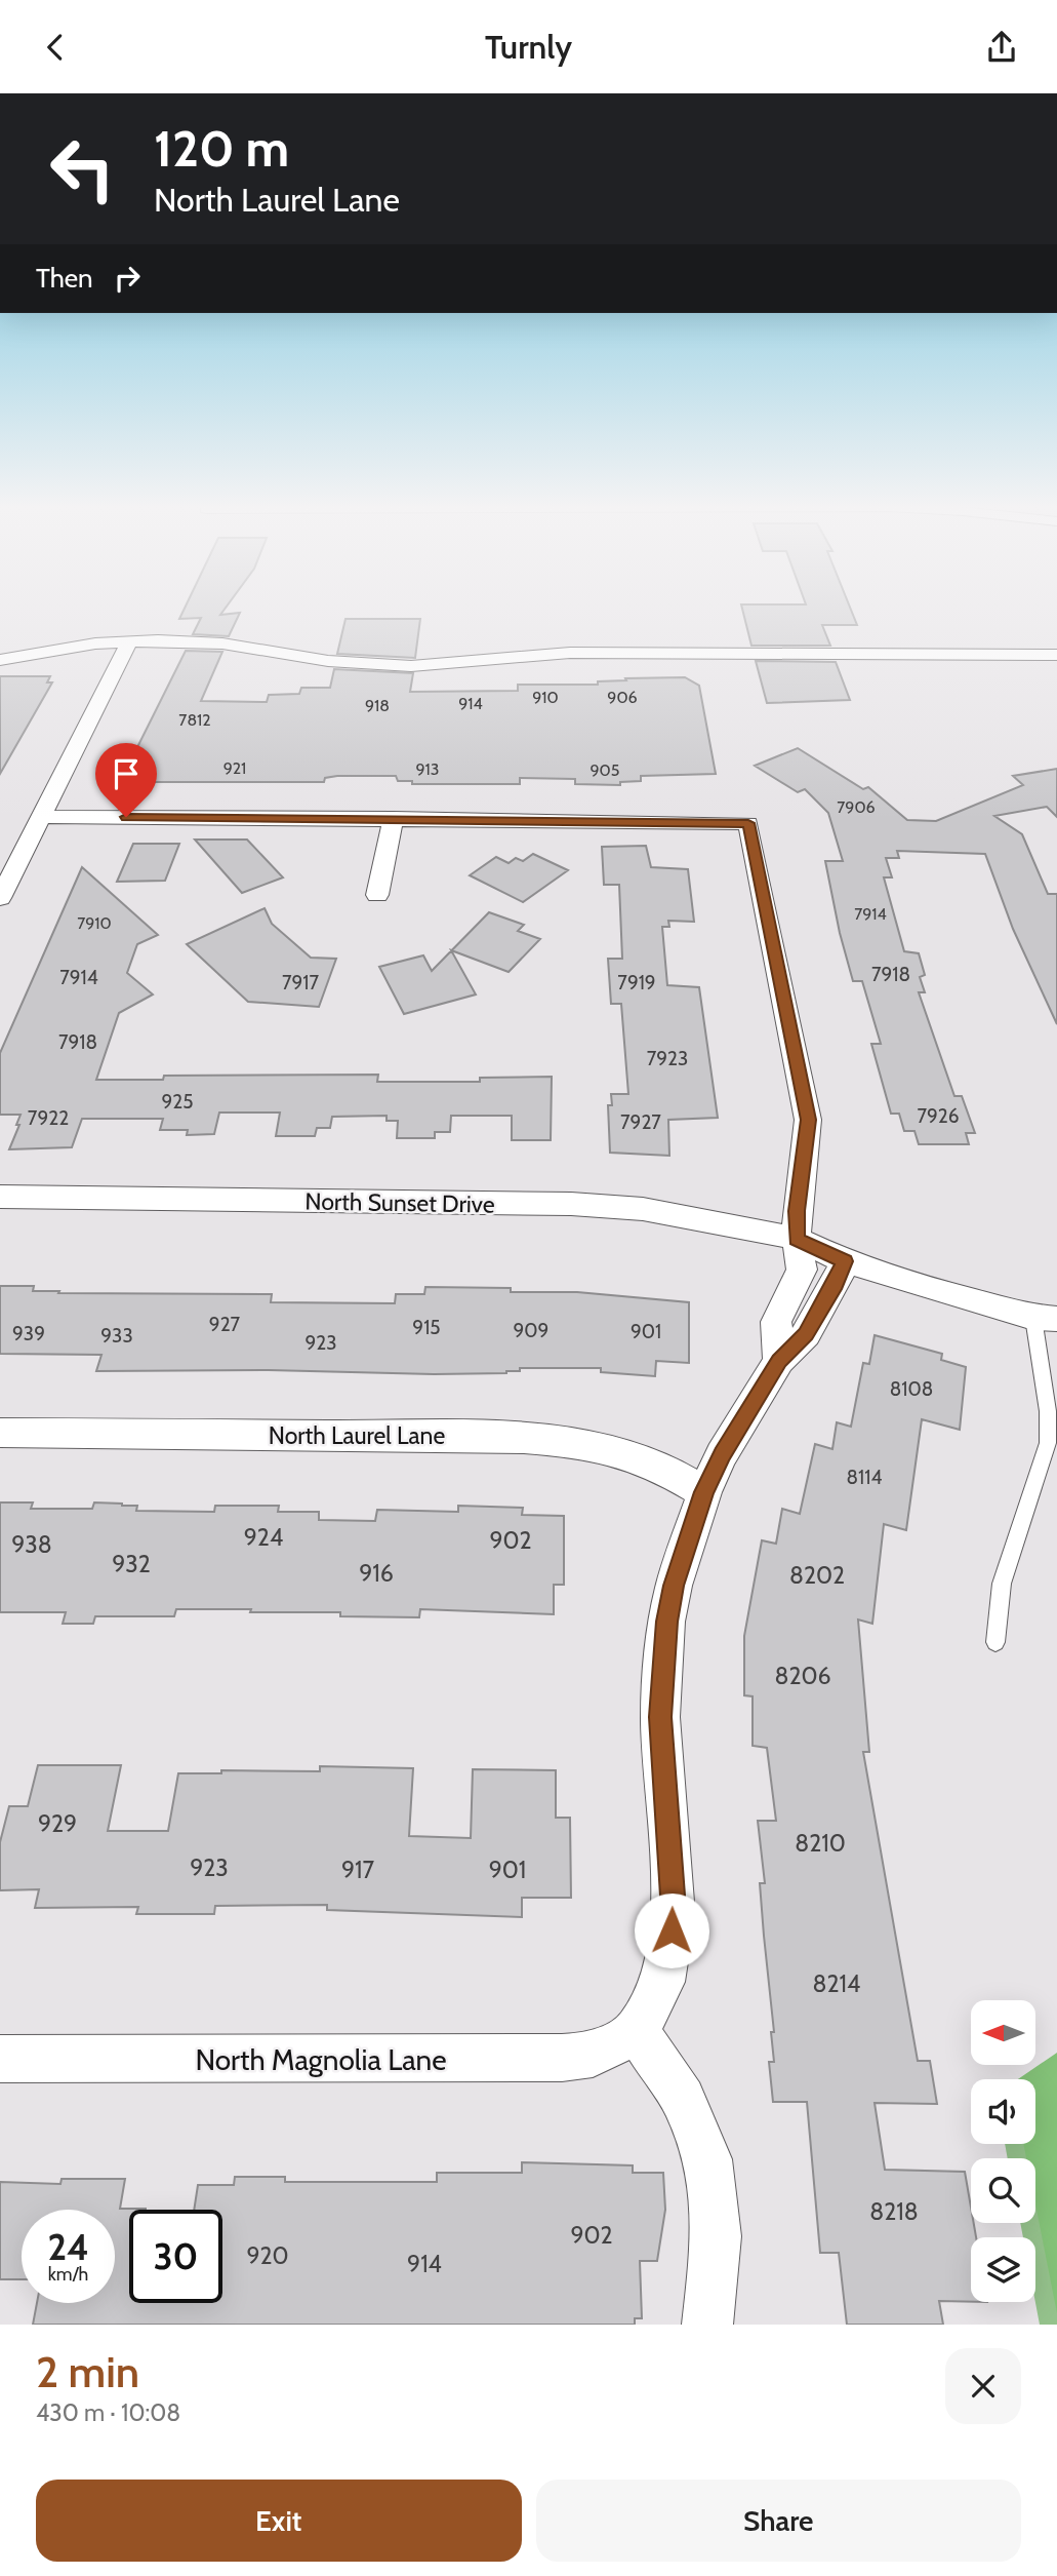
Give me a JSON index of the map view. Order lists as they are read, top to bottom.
{
  "streets": {
    "street": ["North Sunset Drive", "North Laurel Lane", "North Magnolia Lane"]
  },
  "house_numbers": [
    "910",
    "906",
    "914",
    "918",
    "7812",
    "921",
    "913",
    "905",
    "7906",
    "7914",
    "7910",
    "7918",
    "7914",
    "7917",
    "7919",
    "7918",
    "7923",
    "925",
    "7926",
    "7922",
    "7927",
    "927",
    "915",
    "909",
    "901",
    "939",
    "933",
    "923",
    "8108",
    "8114",
    "924",
    "902",
    "938",
    "932",
    "916",
    "8202",
    "8206",
    "929",
    "8210",
    "923",
    "917",
    "901",
    "8214",
    "8218",
    "902",
    "920",
    "914"
  ],
  "north": "left",
  "page": {
    "header": "Turnly",
    "turn": ["120 m", "North Laurel Lane"],
    "then": "Then",
    "speed": "24 km/h",
    "limit": "30",
    "heading": ["2 min", "430 m · 10:08"],
    "buttons": ["Exit", "Share"]
  }
}
